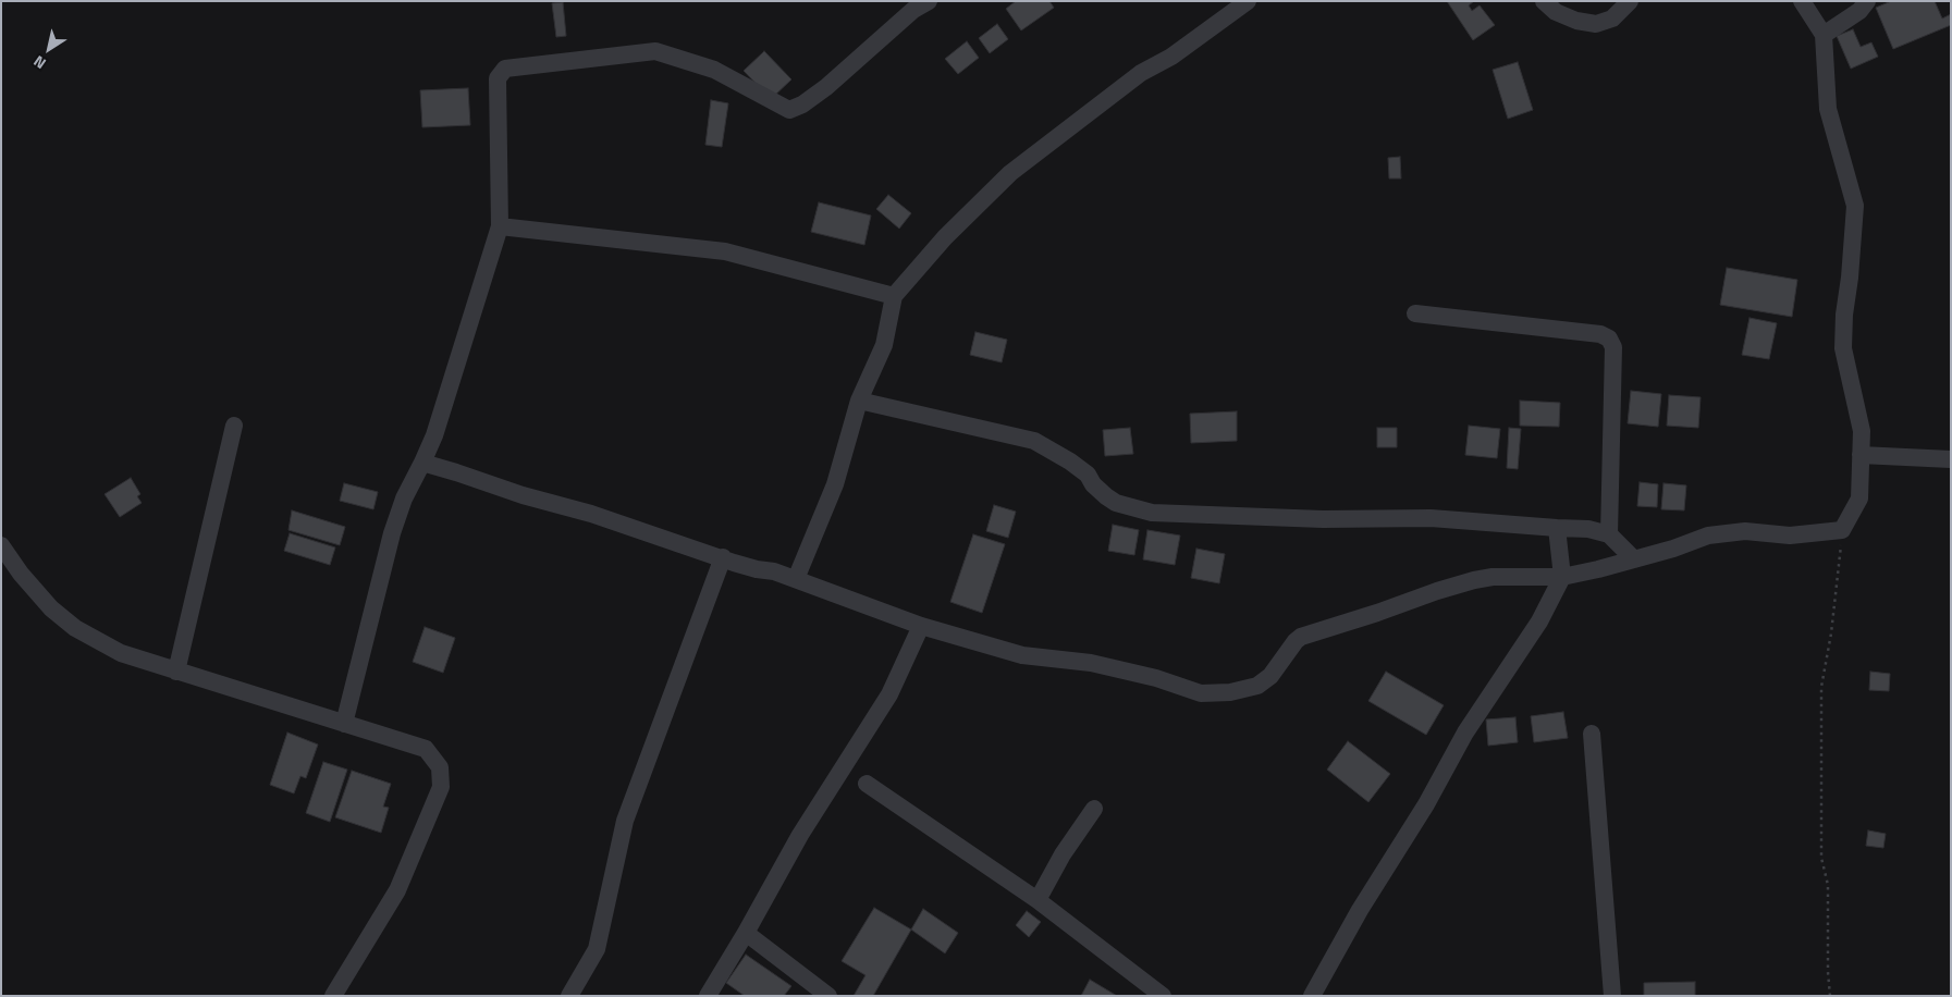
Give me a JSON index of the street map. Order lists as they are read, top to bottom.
{
  "north": "bottom left"
}
